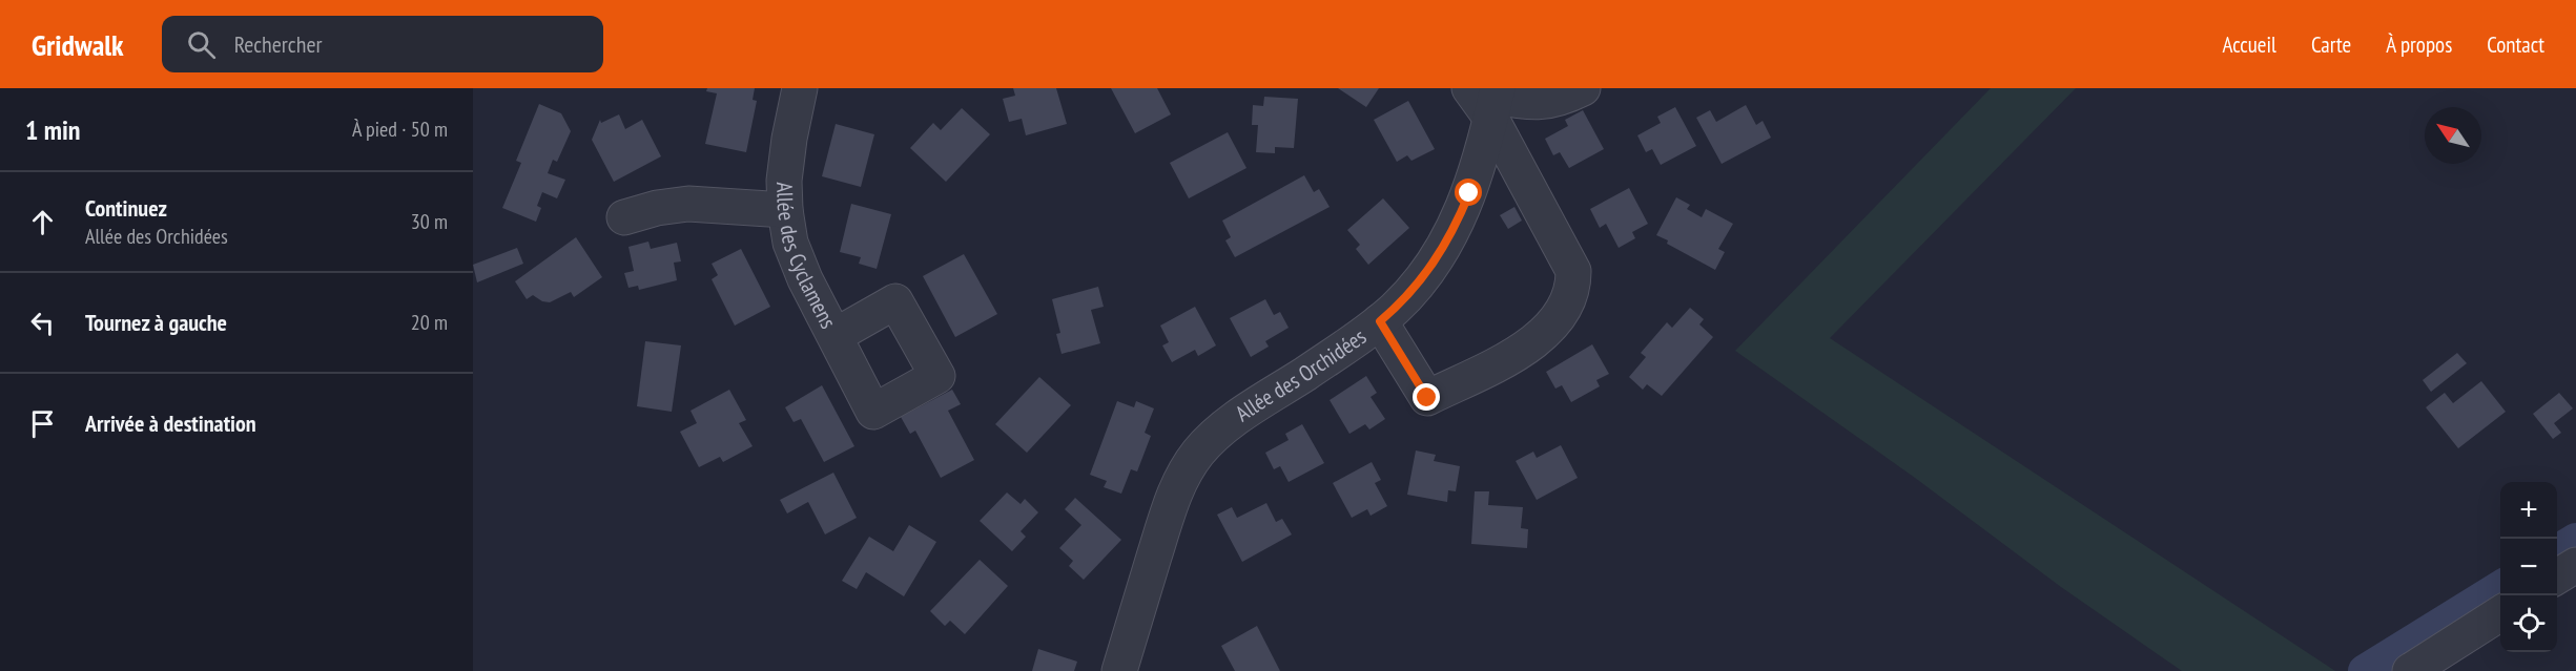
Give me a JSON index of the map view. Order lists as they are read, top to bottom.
{
  "streets": {
    "street": ["Allée des Cyclamens", "Allée des Orchidées"]
  },
  "north": "top left",
  "page": {
    "header": "Gridwalk",
    "search": "Rechercher",
    "nav": [
      "Accueil",
      "Carte",
      "À propos",
      "Contact"
    ],
    "heading": ["1 min", "À pied · 50 m"],
    "list": [
      ["Continuez", "Allée des Orchidées", "30 m"],
      ["Tournez à gauche", "20 m"],
      "Arrivée à destination"
    ],
    "map_buttons": ["+", "−"]
  }
}
